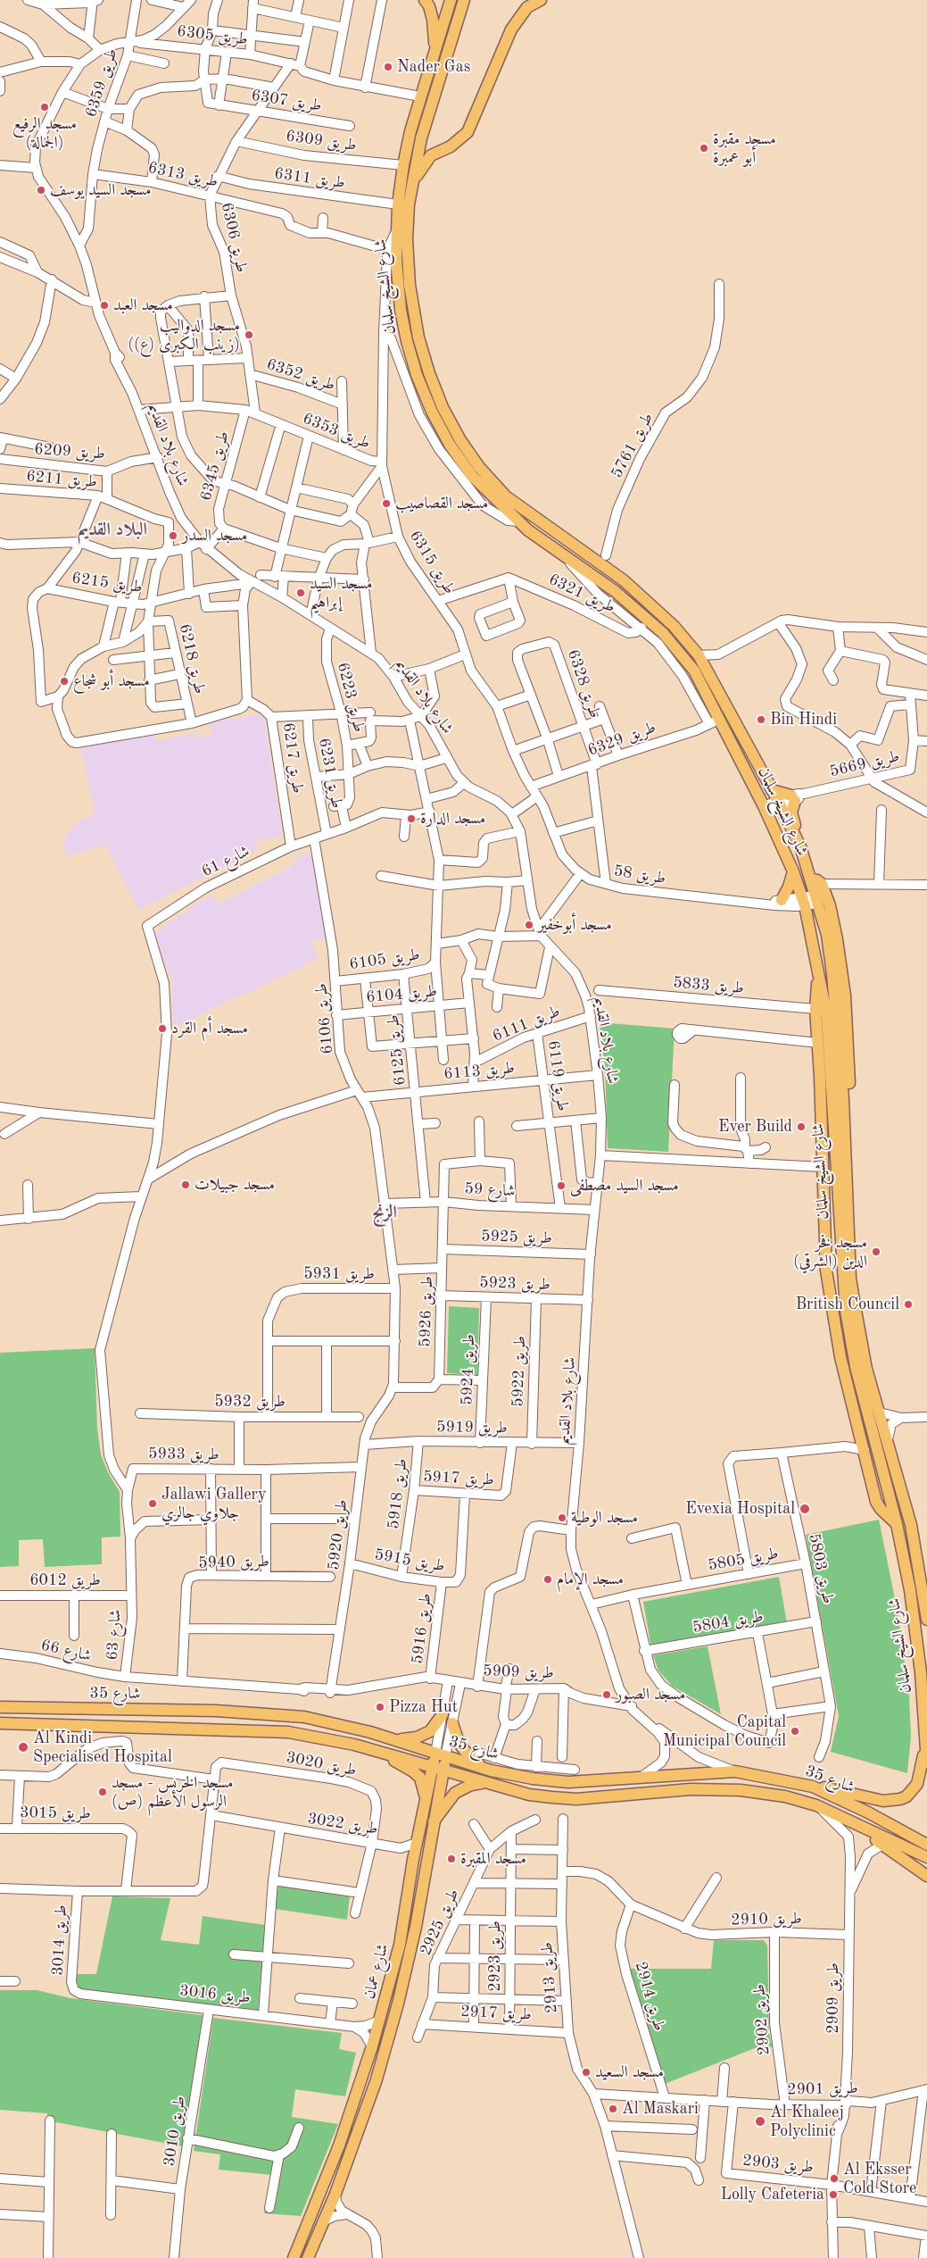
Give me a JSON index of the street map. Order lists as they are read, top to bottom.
{
  "streets": {
    "main road": ["شارع الشيخ سلمان", "شارع 35", "شارع عمان"],
    "street": [
      "طريق 6305",
      "طريق 6359",
      "طريق 6307",
      "طريق 6309",
      "طريق 6313",
      "طريق 6311",
      "طريق 6306",
      "طريق 6352",
      "طريق 6353",
      "شارع بلاد القديم",
      "طريق 5761",
      "طريق 6209",
      "طريق 6345",
      "طريق 6211",
      "طريق 6315",
      "طريق 6215",
      "طريق 6321",
      "طريق 6218",
      "طريق 6328",
      "طريق 6223",
      "طريق 6329",
      "طريق 6217",
      "طريق 5669",
      "طريق 6231",
      "شارع 61",
      "طريق 58",
      "طريق 6105",
      "طريق 5833",
      "طريق 6104",
      "طريق 6106",
      "طريق 6111",
      "طريق 6125",
      "طريق 6113",
      "طريق 6119",
      "شارع 59",
      "طريق 5925",
      "طريق 5931",
      "طريق 5923",
      "طريق 5926",
      "طريق 5924",
      "طريق 5922",
      "طريق 5932",
      "طريق 5919",
      "طريق 5933",
      "طريق 5917",
      "طريق 5918",
      "طريق 5920",
      "طريق 5805",
      "طريق 5915",
      "طريق 5940",
      "طريق 5803",
      "طريق 6012",
      "طريق 5804",
      "طريق 5916",
      "شارع 63",
      "شارع 66",
      "طريق 5909",
      "طريق 3020",
      "طريق 3015",
      "طريق 3022",
      "طريق 2910",
      "طريق 2925",
      "طريق 3014",
      "طريق 2923",
      "طريق 2913",
      "طريق 3016",
      "طريق 2914",
      "طريق 2909",
      "طريق 2917",
      "طريق 2902",
      "طريق 2901",
      "طريق 3010",
      "طريق 2903"
    ]
  },
  "crossings": [
    ["طريق 6305", "طريق 6359"],
    ["طريق 6305", "طريق 6306"],
    ["طريق 6305", "شارع الشيخ سلمان"],
    ["طريق 6305", "شارع بلاد القديم"],
    ["طريق 6359", "طريق 6313"],
    ["طريق 6359", "شارع بلاد القديم"],
    ["طريق 6307", "طريق 6306"],
    ["طريق 6309", "طريق 6306"],
    ["طريق 6309", "شارع الشيخ سلمان"],
    ["طريق 6313", "طريق 6306"],
    ["طريق 6313", "طريق 6315"],
    ["طريق 6311", "طريق 6306"],
    ["طريق 6311", "شارع الشيخ سلمان"],
    ["طريق 6306", "طريق 6352"],
    ["طريق 6306", "طريق 6353"],
    ["شارع الشيخ سلمان", "طريق 6315"],
    ["شارع الشيخ سلمان", "طريق 6329"],
    ["شارع الشيخ سلمان", "طريق 5669"],
    ["شارع الشيخ سلمان", "طريق 58"],
    ["طريق 6352", "طريق 6353"],
    ["طريق 6353", "شارع بلاد القديم"],
    ["طريق 6353", "طريق 6345"],
    ["طريق 6353", "طريق 6315"],
    ["شارع بلاد القديم", "طريق 6209"],
    ["شارع بلاد القديم", "طريق 6215"],
    ["شارع بلاد القديم", "طريق 6223"],
    ["شارع بلاد القديم", "طريق 6105"],
    ["شارع بلاد القديم", "طريق 6111"],
    ["شارع بلاد القديم", "طريق 6113"],
    ["شارع بلاد القديم", "طريق 6119"],
    ["شارع بلاد القديم", "شارع 59"],
    ["شارع بلاد القديم", "طريق 5925"],
    ["شارع بلاد القديم", "طريق 5923"],
    ["شارع بلاد القديم", "طريق 5919"],
    ["شارع بلاد القديم", "طريق 5805"],
    ["شارع بلاد القديم", "طريق 5909"],
    ["شارع بلاد القديم", "شارع 35"],
    ["طريق 6315", "طريق 6329"],
    ["طريق 6315", "طريق 58"],
    ["طريق 6215", "طريق 6218"],
    ["طريق 6328", "طريق 6329"],
    ["طريق 6328", "طريق 58"],
    ["طريق 6223", "شارع 61"],
    ["طريق 6217", "شارع 61"],
    ["طريق 6231", "شارع 61"],
    ["شارع 61", "طريق 6106"],
    ["طريق 6105", "طريق 6106"],
    ["طريق 6105", "طريق 6125"],
    ["طريق 6104", "طريق 6106"],
    ["طريق 6104", "طريق 6125"],
    ["طريق 6106", "طريق 6113"],
    ["طريق 6106", "شارع 59"],
    ["طريق 6106", "طريق 5920"],
    ["طريق 6111", "طريق 6119"],
    ["طريق 6125", "طريق 6113"],
    ["طريق 6125", "شارع 59"],
    ["طريق 6113", "طريق 6119"],
    ["طريق 6119", "شارع 59"],
    ["شارع 59", "طريق 5926"],
    ["طريق 5925", "طريق 5926"],
    ["طريق 5931", "طريق 5932"],
    ["طريق 5931", "طريق 5920"],
    ["طريق 5923", "طريق 5926"],
    ["طريق 5923", "طريق 5924"],
    ["طريق 5923", "طريق 5922"],
    ["طريق 5924", "طريق 5919"],
    ["طريق 5922", "طريق 5919"],
    ["طريق 5919", "طريق 5917"],
    ["طريق 5919", "طريق 5918"],
    ["طريق 5919", "طريق 5920"],
    ["طريق 5933", "طريق 5920"],
    ["طريق 5933", "طريق 6012"],
    ["طريق 5933", "شارع 63"],
    ["طريق 5917", "طريق 5918"],
    ["طريق 5917", "طريق 5915"],
    ["طريق 5918", "طريق 5915"],
    ["طريق 5920", "طريق 5915"],
    ["طريق 5920", "طريق 5909"],
    ["طريق 5805", "طريق 5803"],
    ["طريق 5915", "طريق 5916"],
    ["طريق 5940", "طريق 5909"],
    ["طريق 5803", "طريق 5804"],
    ["طريق 6012", "شارع 63"],
    ["طريق 5916", "طريق 5909"],
    ["شارع 63", "شارع 66"],
    ["شارع 63", "طريق 5909"],
    ["شارع 66", "طريق 5909"],
    ["طريق 5909", "شارع عمان"],
    ["شارع 35", "شارع عمان"],
    ["شارع 35", "طريق 2909"],
    ["طريق 3020", "طريق 3022"],
    ["طريق 3022", "شارع عمان"],
    ["طريق 2910", "طريق 2913"],
    ["طريق 2910", "طريق 2914"],
    ["طريق 2910", "طريق 2909"],
    ["طريق 2910", "طريق 2902"],
    ["طريق 2925", "طريق 2923"],
    ["طريق 2925", "طريق 2917"],
    ["طريق 3014", "طريق 3016"],
    ["طريق 2923", "طريق 2917"],
    ["شارع عمان", "طريق 3016"],
    ["طريق 2913", "طريق 2917"],
    ["طريق 2913", "طريق 2901"],
    ["طريق 3016", "طريق 3010"],
    ["طريق 2914", "طريق 2901"],
    ["طريق 2909", "طريق 2901"],
    ["طريق 2909", "طريق 2903"],
    ["طريق 2902", "طريق 2901"],
    ["طريق 2901", "طريق 2903"]
  ],
  "districts": ["البلاد القديم", "الزنج"],
  "places": [
    "Nader Gas",
    "مسجد الرفيع (الجمالة)",
    "مسجد مقبرة أبو عمبرة",
    "مسجد السيد يوسف",
    "مسجد العبد",
    "مسجد الدواليب (زينب الكبرى (ع))",
    "مسجد القصاصيب",
    "مسجد السدر",
    "مسجد السيد إبراهيم",
    "مسجد أبو شجاع",
    "Bin Hindi",
    "مسجد الدارة",
    "مسجد أبوخفير",
    "مسجد أم القرد",
    "Ever Build",
    "مسجد جبيلات",
    "مسجد السيد مصطفى",
    "مسجد فخر الدين (الشرقي)",
    "British Council",
    "Jallawi Gallery جلاوي جالري",
    "Evexia Hospital",
    "مسجد الوطية",
    "مسجد الإمام",
    "مسجد الصبور",
    "Pizza Hut",
    "Capital Municipal Council",
    "Al Kindi Specialised Hospital",
    "مسجد الخريس - مسجد الرسول الأعظم (ص)",
    "مسجد المقبرة",
    "مسجد السعيد",
    "Al Maskari",
    "Al Khaleej Polyclinic",
    "Al Eksser Cold Store",
    "Lolly Cafeteria"
  ]
}
